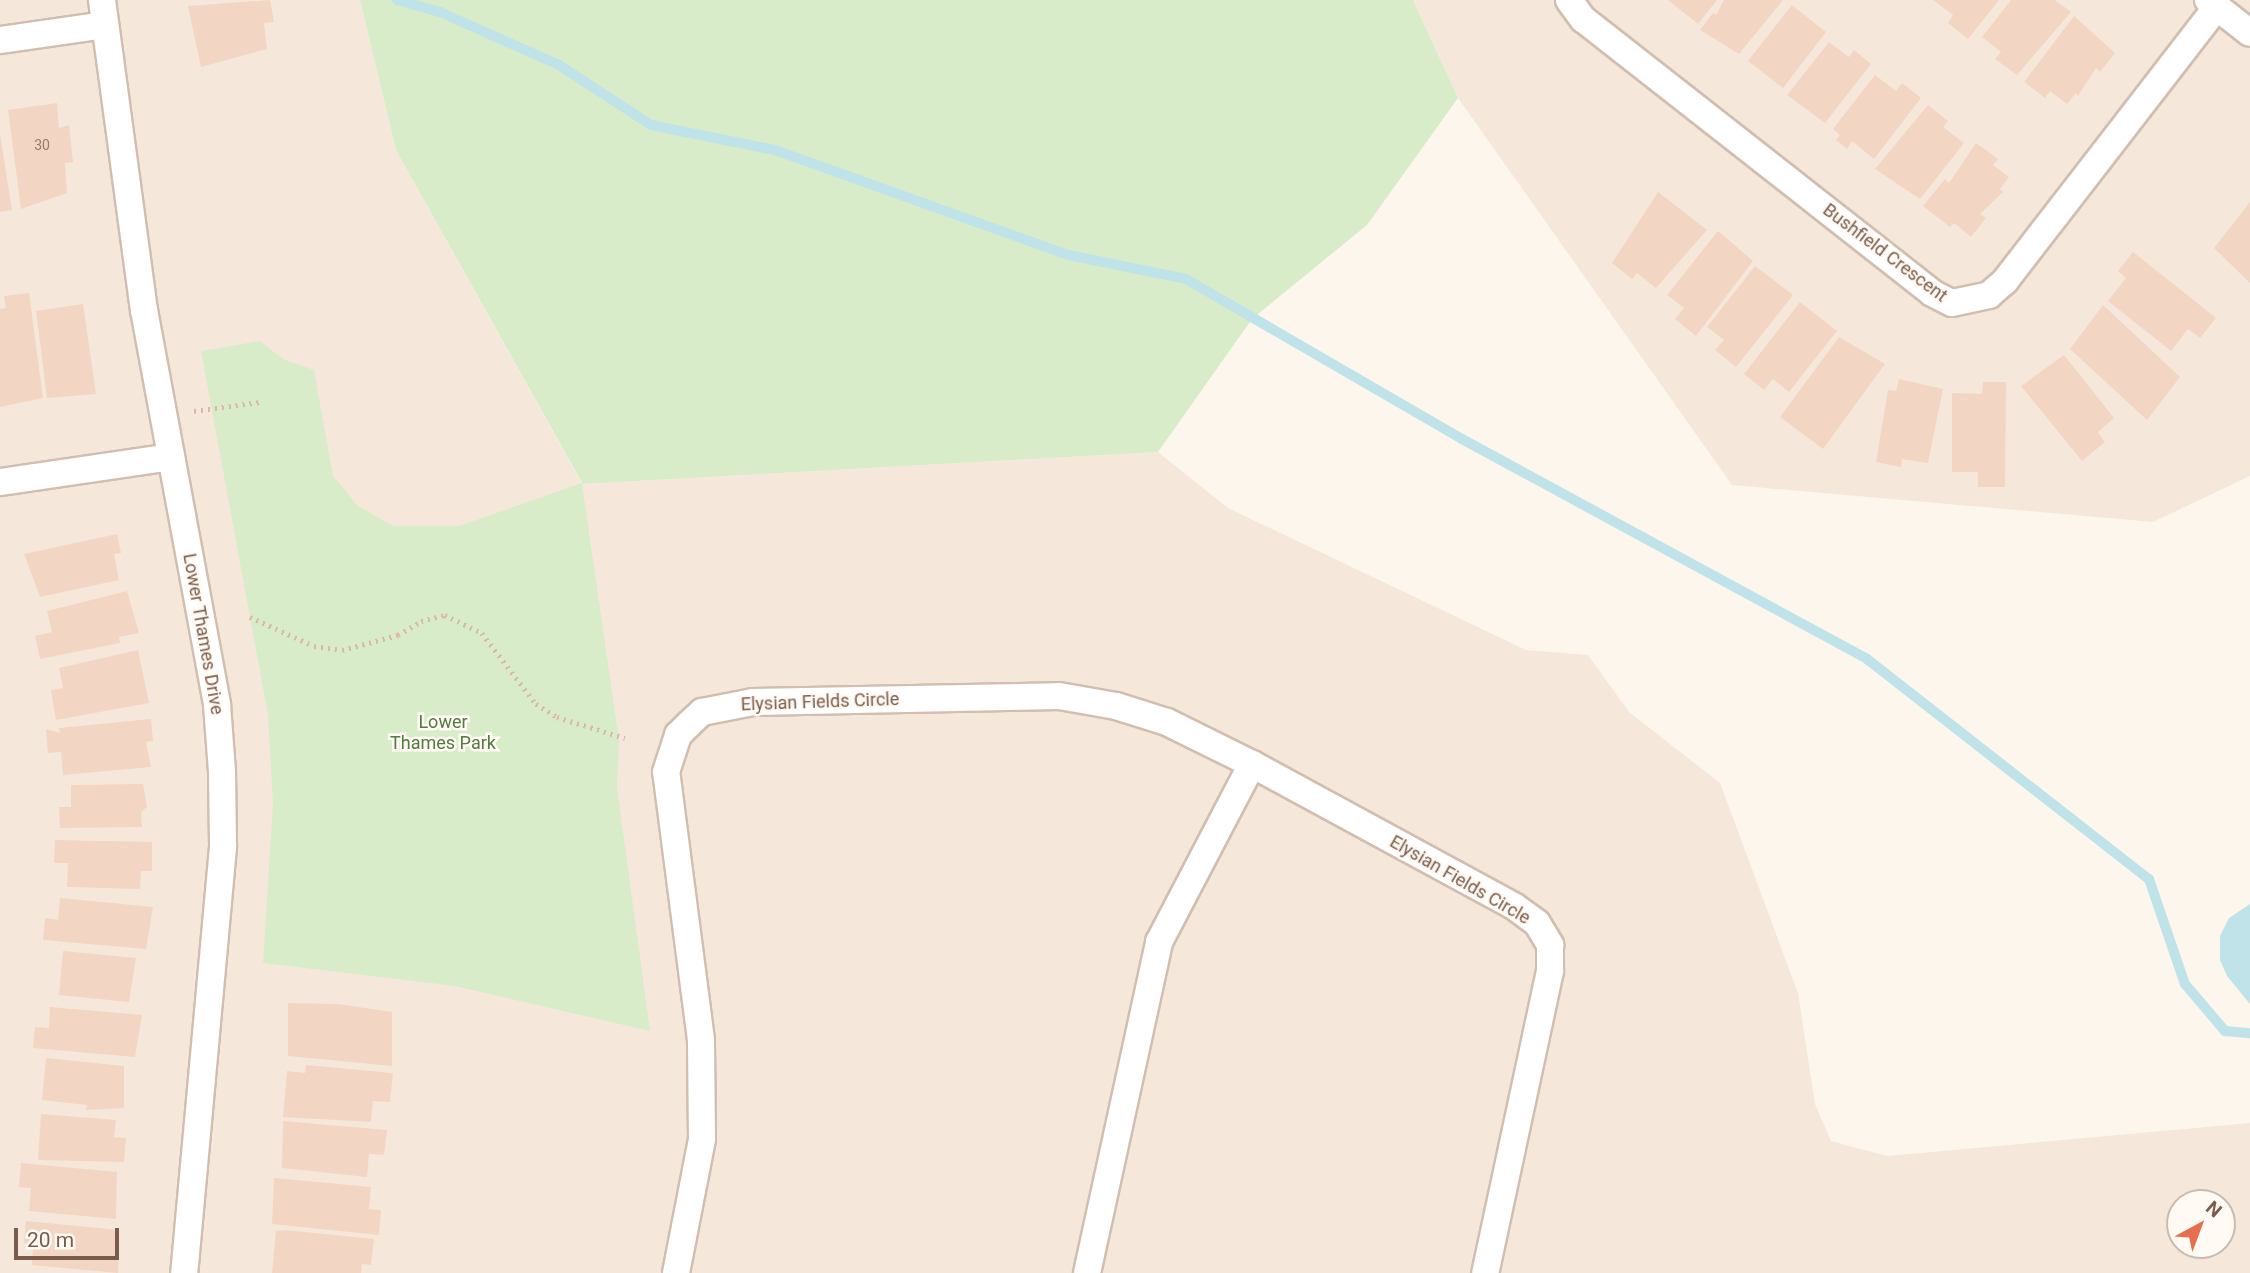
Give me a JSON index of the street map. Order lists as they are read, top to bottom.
{
  "streets": {
    "street": ["Bushfield Crescent", "Lower Thames Drive", "Elysian Fields Circle"]
  },
  "parks": ["Lower Thames Park"],
  "house_numbers": ["30"],
  "scale_bar": "20 m",
  "north": "top right"
}
